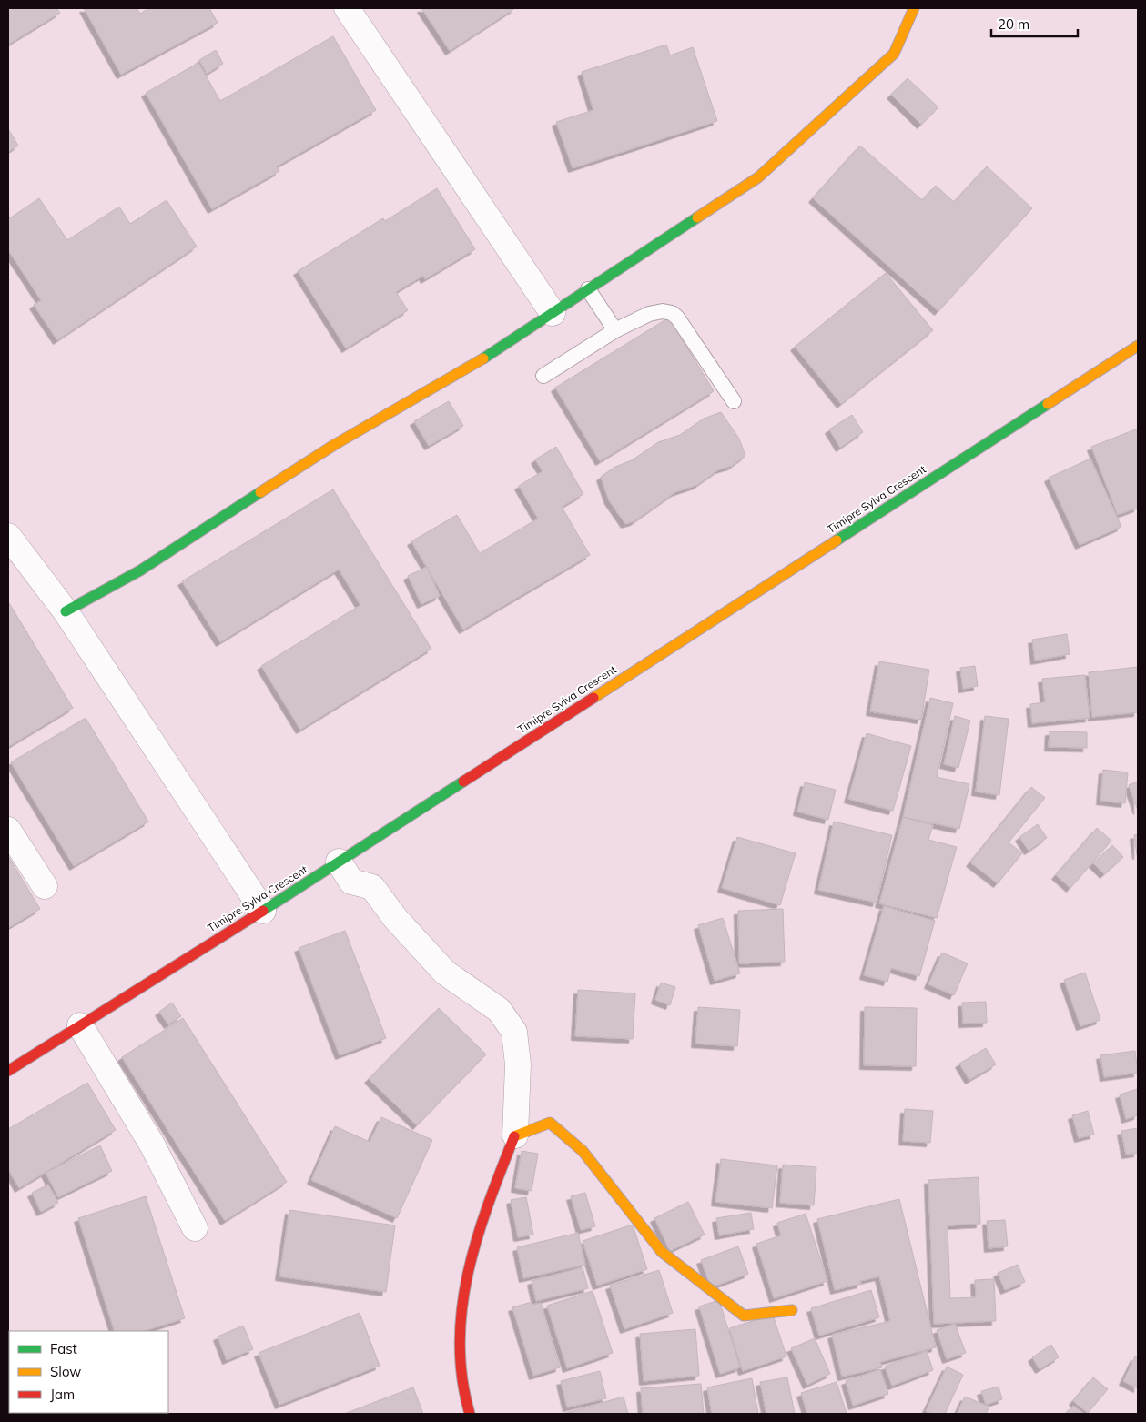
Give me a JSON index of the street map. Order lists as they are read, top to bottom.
{
  "streets": {
    "street": ["Timipre Sylva Crescent"]
  },
  "legend": ["Fast", "Slow", "Jam"],
  "scale_bar": "20 m"
}
